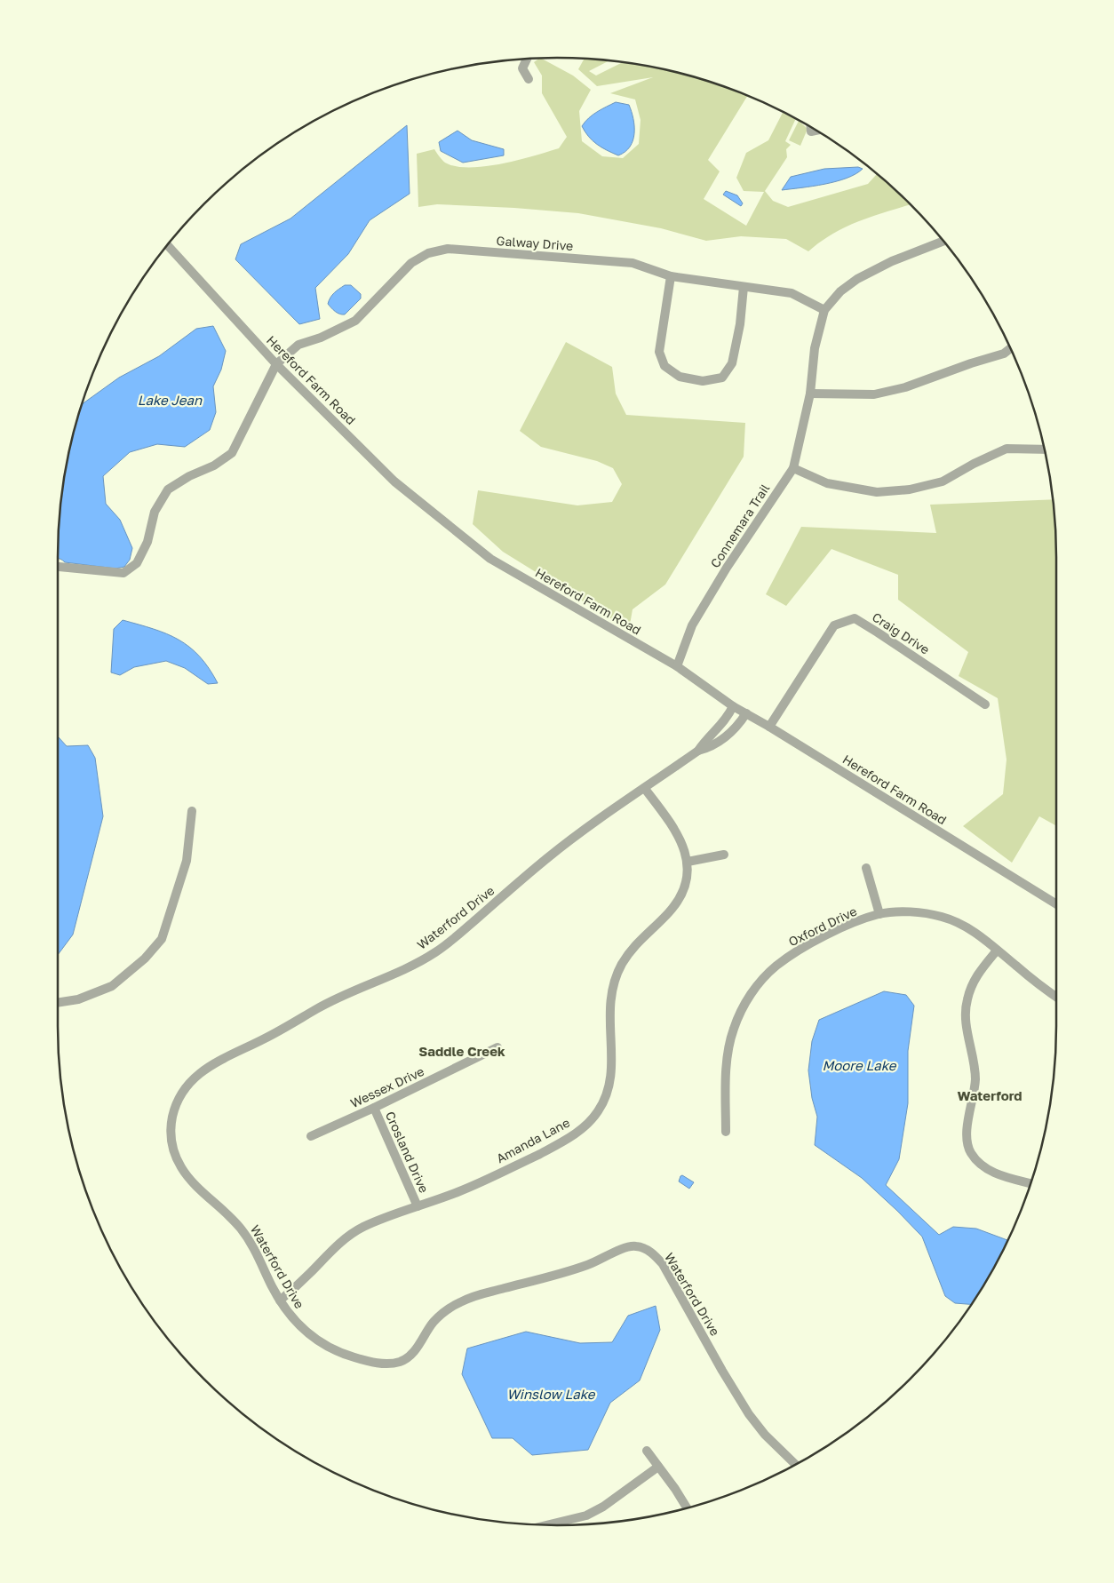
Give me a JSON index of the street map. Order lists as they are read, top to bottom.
{
  "streets": {
    "street": [
      "Galway Drive",
      "Hereford Farm Road",
      "Connemara Trail",
      "Craig Drive",
      "Waterford Drive",
      "Oxford Drive",
      "Wessex Drive",
      "Amanda Lane",
      "Crosland Drive"
    ]
  },
  "crossings": [
    ["Galway Drive", "Hereford Farm Road"],
    ["Galway Drive", "Connemara Trail"],
    ["Hereford Farm Road", "Connemara Trail"],
    ["Hereford Farm Road", "Craig Drive"],
    ["Hereford Farm Road", "Waterford Drive"],
    ["Waterford Drive", "Amanda Lane"],
    ["Wessex Drive", "Crosland Drive"],
    ["Amanda Lane", "Crosland Drive"]
  ],
  "districts": ["Saddle Creek", "Waterford"],
  "water": ["Lake Jean", "Moore Lake", "Winslow Lake"]
}
